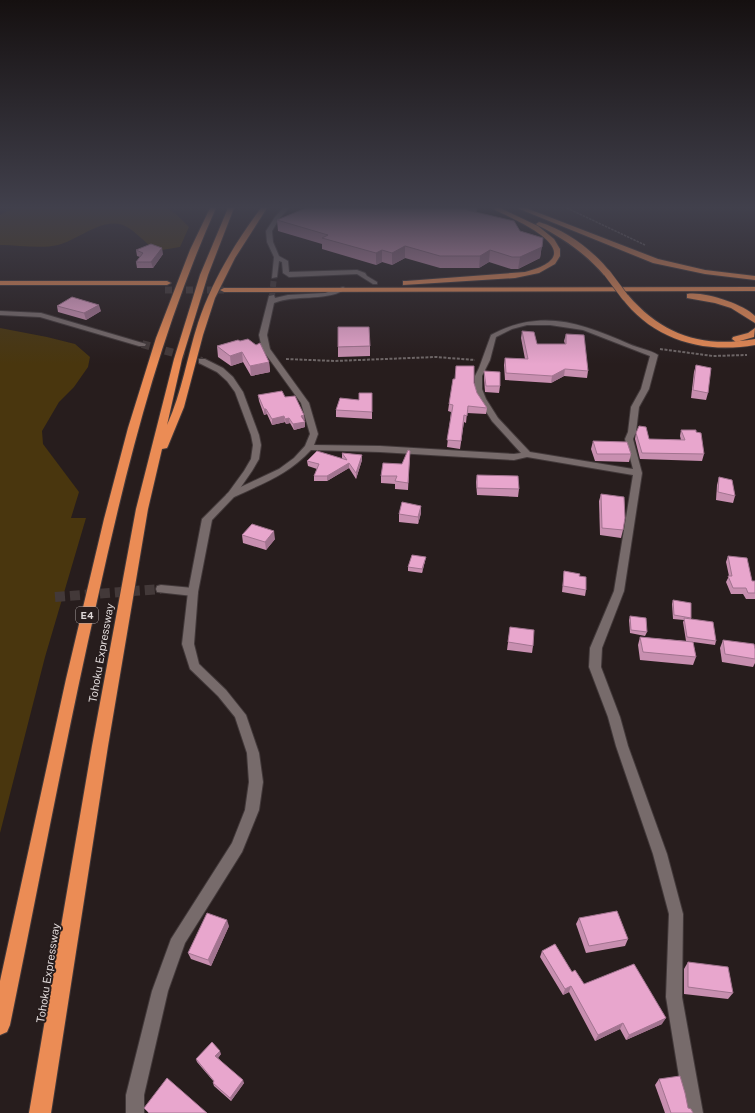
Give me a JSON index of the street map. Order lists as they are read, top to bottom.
{
  "streets": {
    "highway": ["E4", "Tohoku Expressway"]
  }
}
